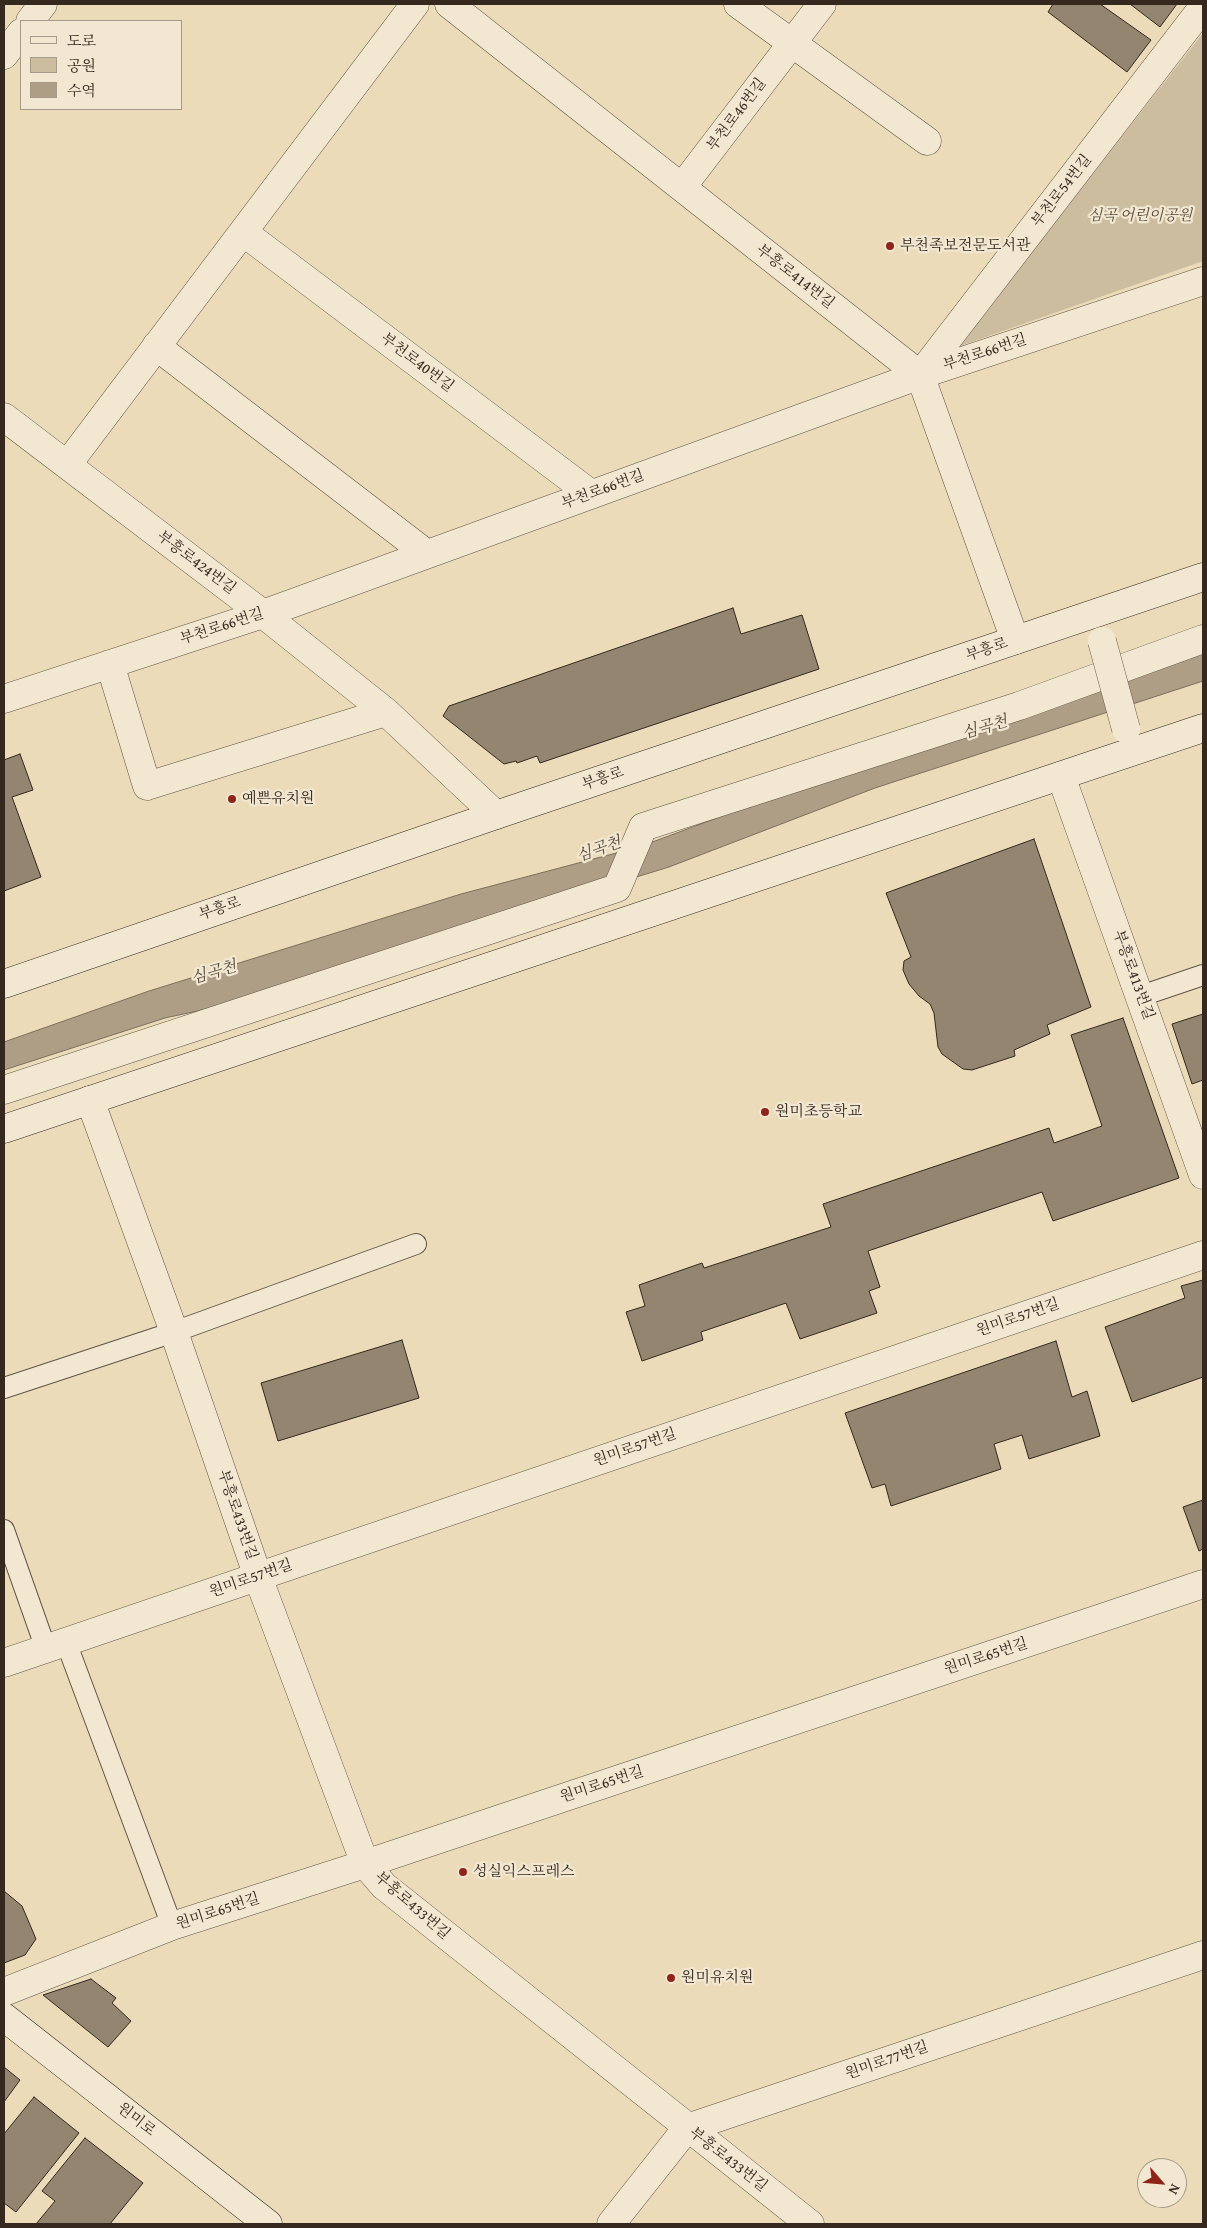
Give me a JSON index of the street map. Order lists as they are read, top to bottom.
{
  "streets": {
    "street": [
      "부천로46번길",
      "부천로54번길",
      "부흥로414번길",
      "부천로66번길",
      "부천로40번길",
      "부흥로424번길",
      "부흥로",
      "부흥로413번길",
      "원미로57번길",
      "부흥로433번길",
      "원미로65번길",
      "원미로77번길",
      "원미로"
    ]
  },
  "crossings": [
    ["부천로46번길", "부흥로414번길"],
    ["부천로54번길", "부흥로414번길"],
    ["부천로54번길", "부천로66번길"],
    ["부흥로414번길", "부천로66번길"],
    ["부천로66번길", "부천로40번길"],
    ["부천로66번길", "부흥로424번길"],
    ["부흥로424번길", "부흥로"],
    ["원미로57번길", "부흥로433번길"],
    ["부흥로433번길", "원미로65번길"],
    ["부흥로433번길", "원미로77번길"]
  ],
  "water": ["심곡천"],
  "parks": ["심곡 어린이공원"],
  "places": [
    "부천족보전문도서관",
    "예쁜유치원",
    "원미초등학교",
    "성실익스프레스",
    "원미유치원"
  ],
  "legend": ["도로", "공원", "수역"],
  "north": "bottom right"
}
